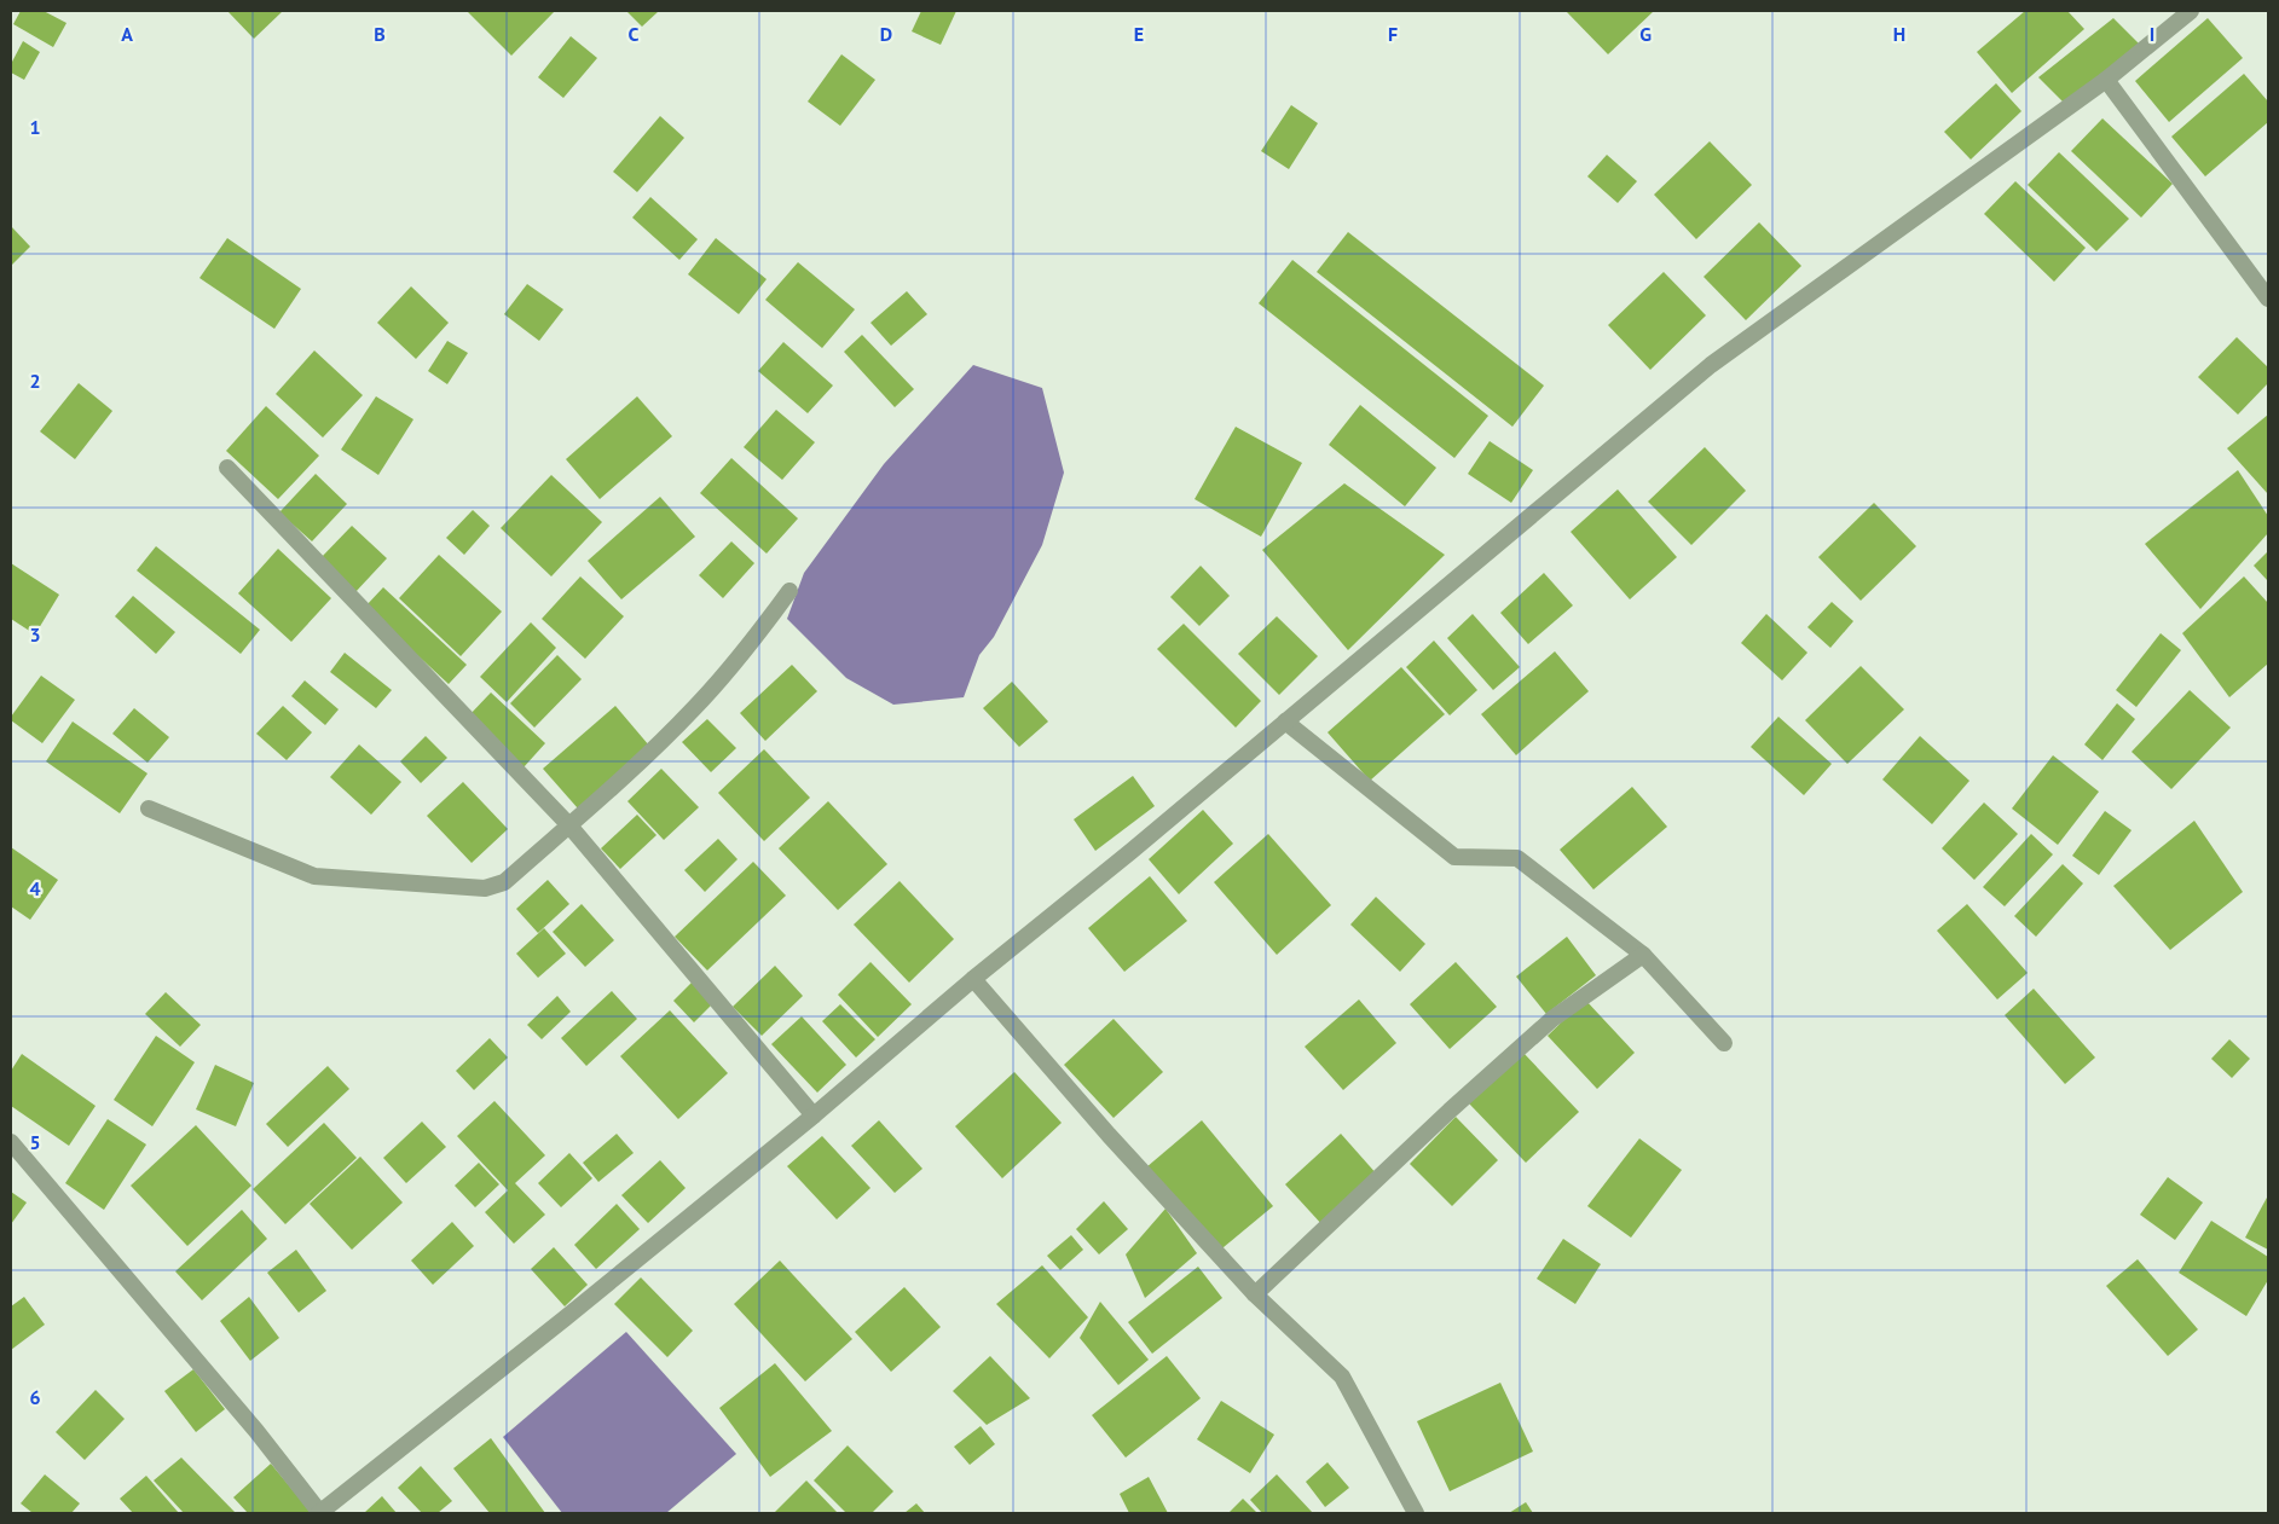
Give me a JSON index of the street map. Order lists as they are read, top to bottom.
{
  "grid": {
    "columns": [
      "A",
      "B",
      "C",
      "D",
      "E",
      "F",
      "G",
      "H",
      "I"
    ],
    "rows": [
      "1",
      "2",
      "3",
      "4",
      "5",
      "6"
    ]
  }
}
